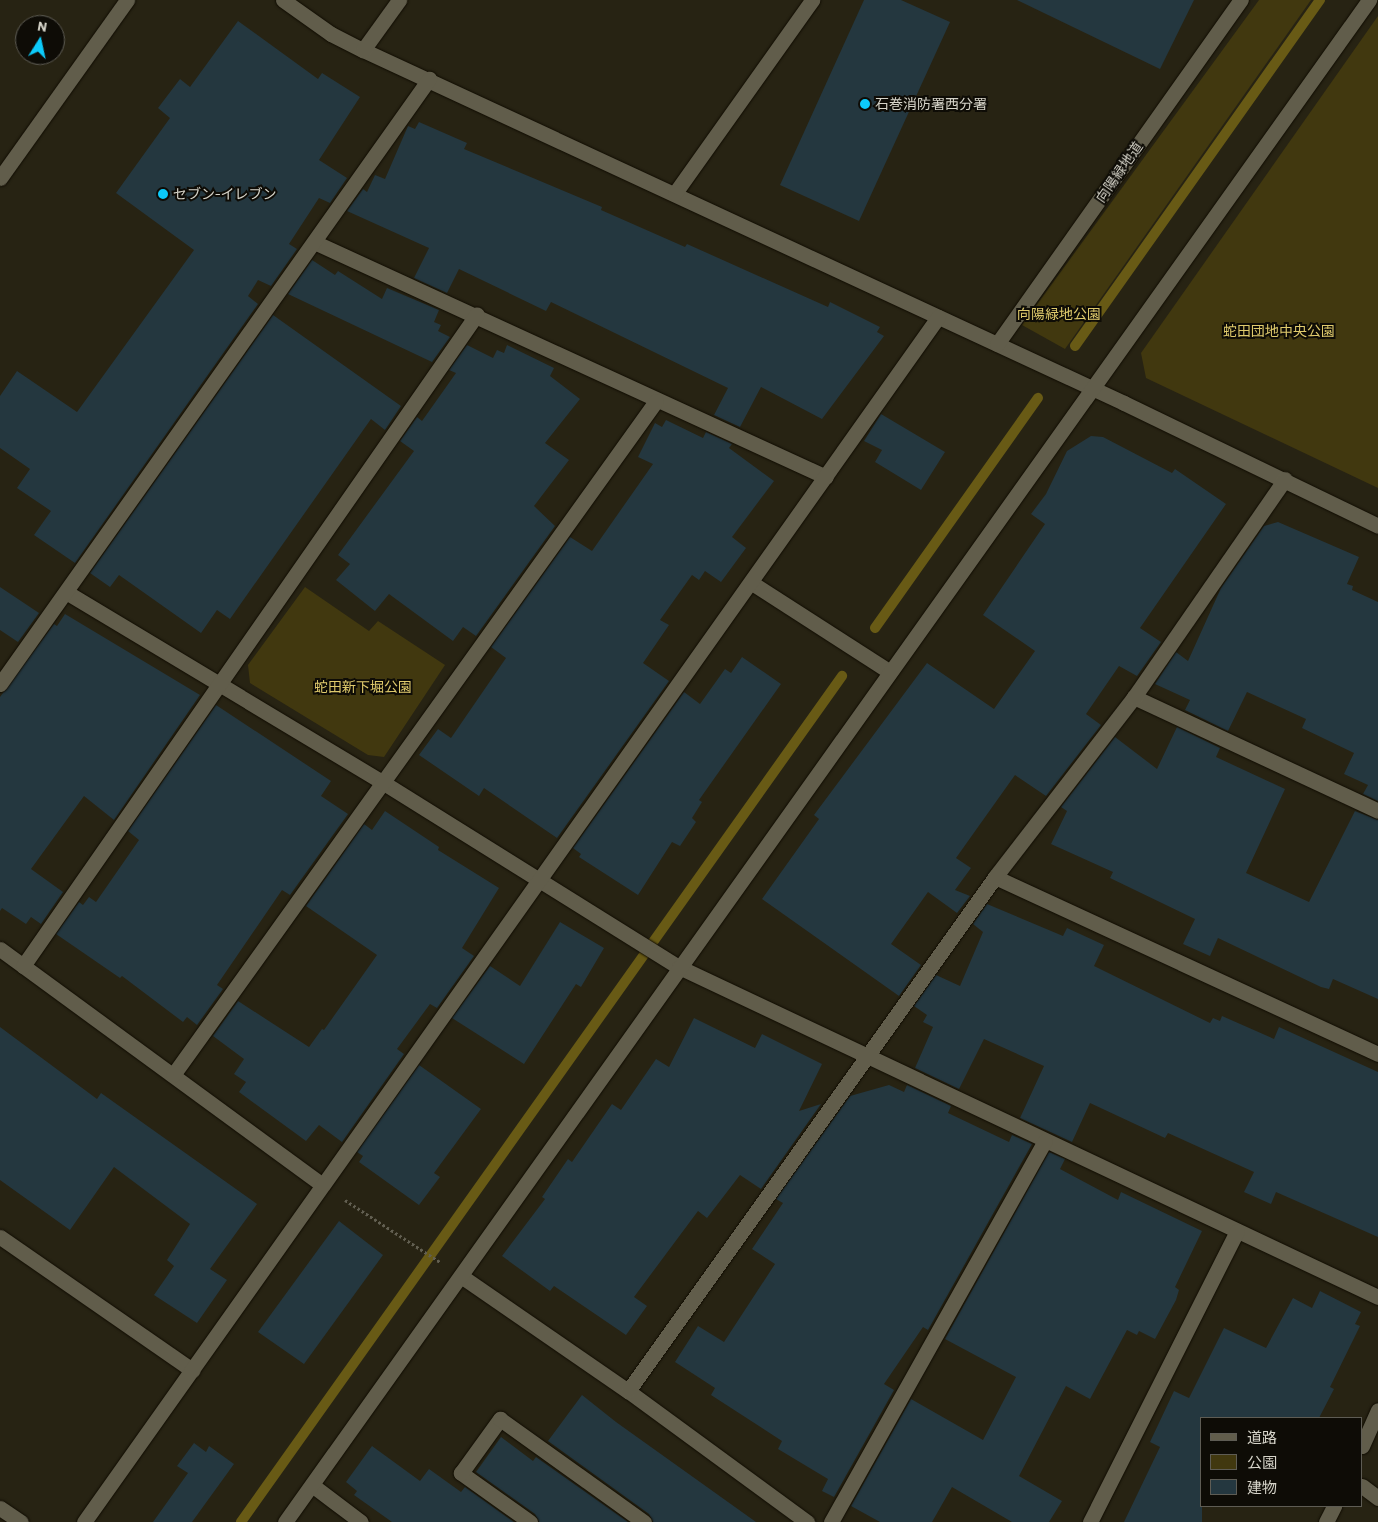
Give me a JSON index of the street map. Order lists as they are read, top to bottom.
{
  "streets": {
    "street": ["向陽緑地道"]
  },
  "parks": ["向陽緑地公園", "蛇田団地中央公園", "蛇田新下堀公園"],
  "places": ["石巻消防署西分署", "セブン-イレブン"],
  "legend": ["道路", "公園", "建物"],
  "north": "top"
}
